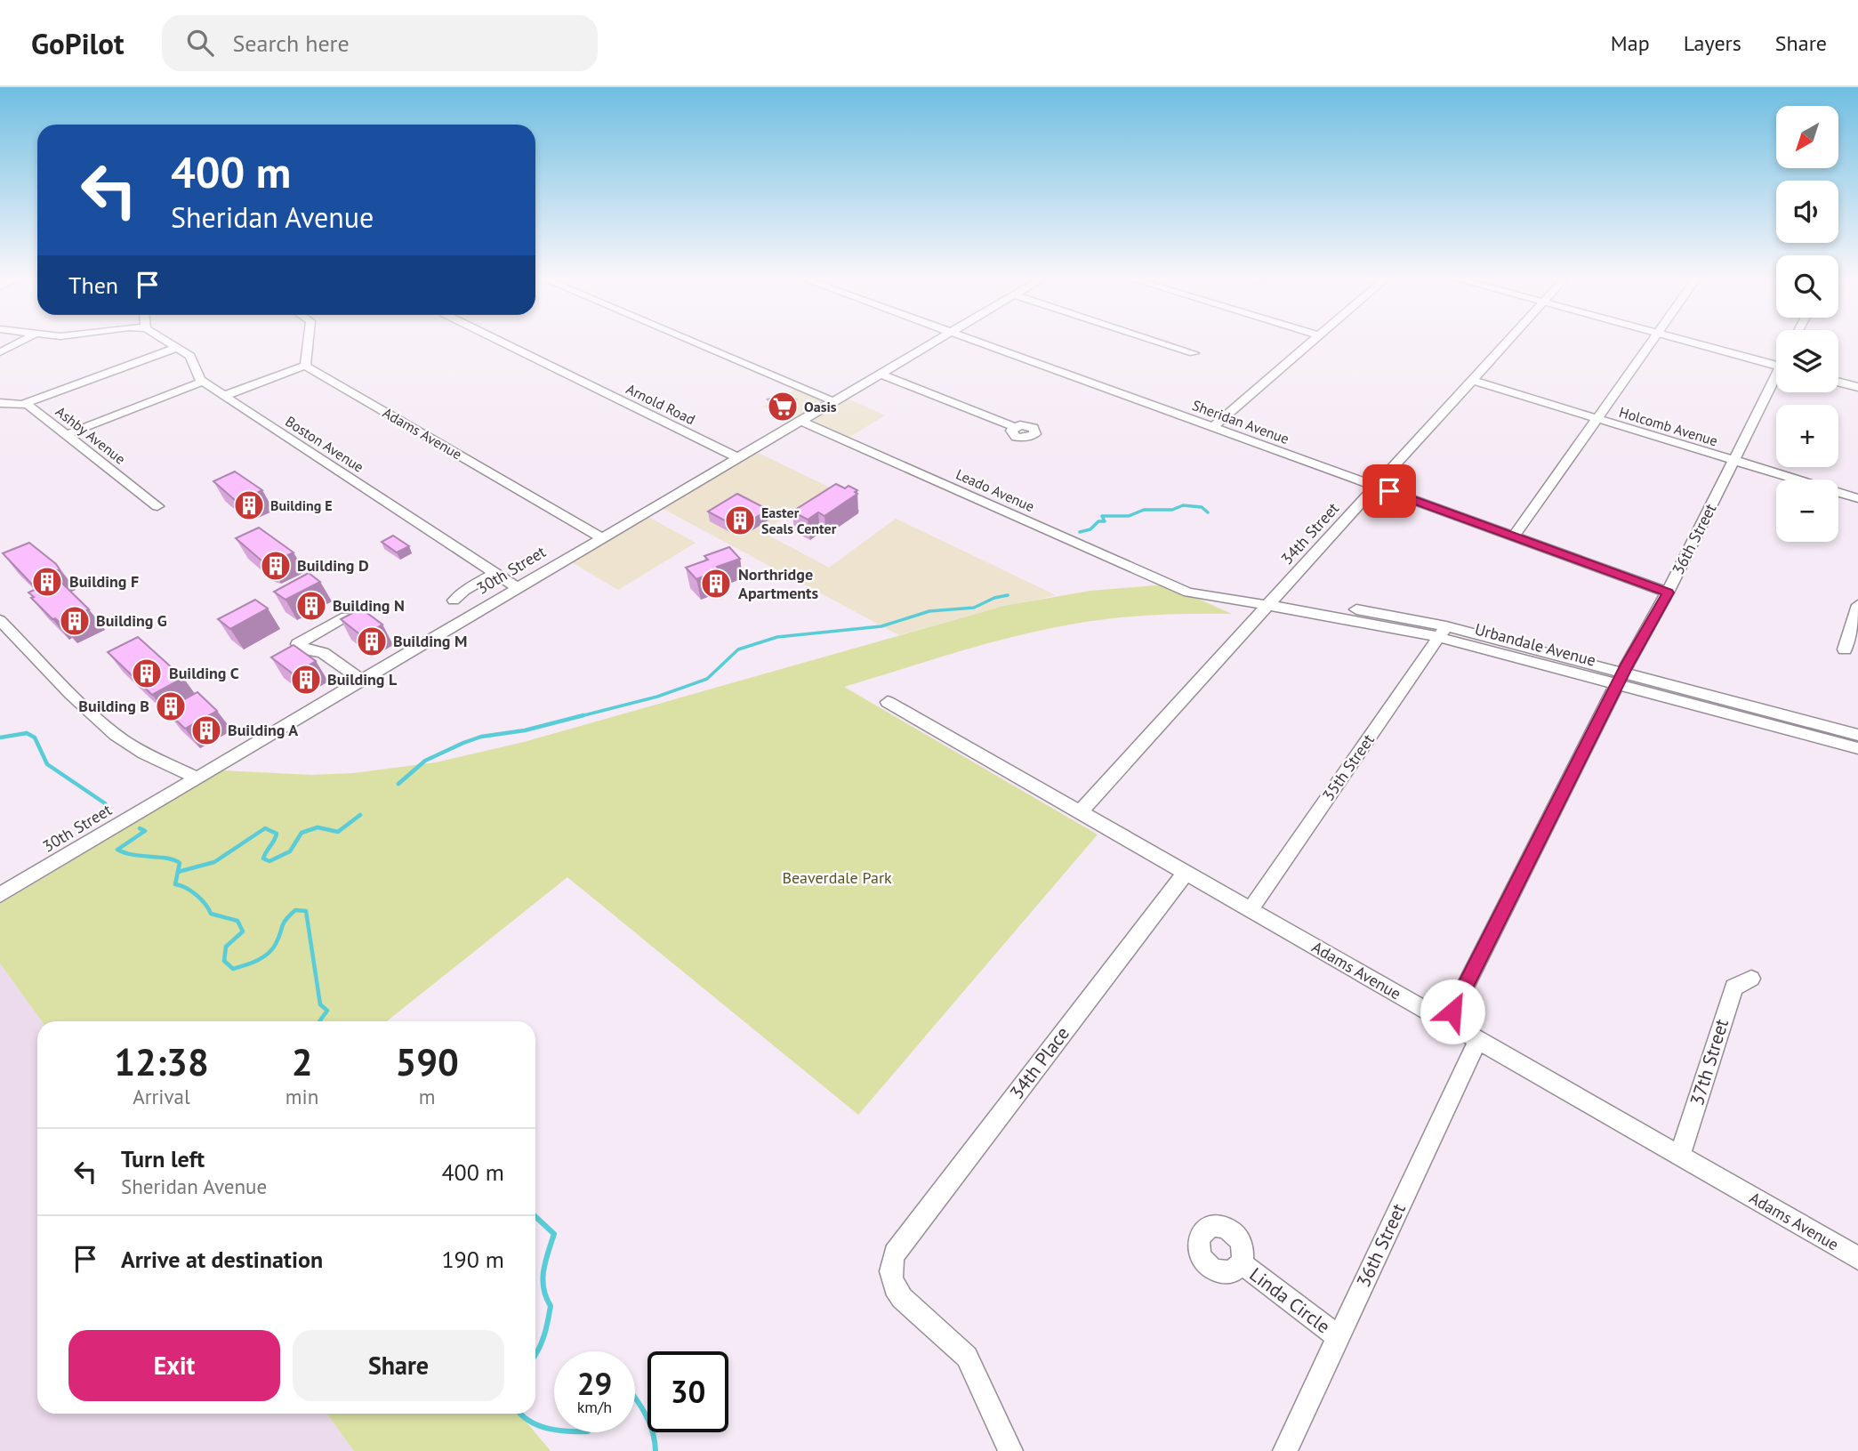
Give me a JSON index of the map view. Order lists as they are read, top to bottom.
{
  "streets": {
    "street": [
      "Arnold Road",
      "Sheridan Avenue",
      "Holcomb Avenue",
      "Adams Avenue",
      "Ashby Avenue",
      "Boston Avenue",
      "Leado Avenue",
      "34th Street",
      "36th Street",
      "30th Street",
      "Urbandale Avenue",
      "35th Street",
      "37th Street",
      "34th Place",
      "Linda Circle"
    ]
  },
  "crossings": [
    ["Arnold Road", "30th Street"],
    ["Sheridan Avenue", "34th Street"],
    ["Sheridan Avenue", "36th Street"],
    ["Holcomb Avenue", "34th Street"],
    ["Holcomb Avenue", "36th Street"],
    ["Adams Avenue", "34th Street"],
    ["Adams Avenue", "36th Street"],
    ["Adams Avenue", "30th Street"],
    ["Adams Avenue", "35th Street"],
    ["Adams Avenue", "37th Street"],
    ["Adams Avenue", "34th Place"],
    ["Boston Avenue", "30th Street"],
    ["Leado Avenue", "30th Street"],
    ["Leado Avenue", "Urbandale Avenue"],
    ["34th Street", "Urbandale Avenue"],
    ["36th Street", "Urbandale Avenue"],
    ["36th Street", "Linda Circle"],
    ["Urbandale Avenue", "35th Street"]
  ],
  "parks": ["Beaverdale Park"],
  "places": {
    "supermarket": ["Oasis"],
    "building": [
      "Building E",
      "Easter Seals Center",
      "Building D",
      "Building F",
      "Northridge Apartments",
      "Building N",
      "Building G",
      "Building M",
      "Building C",
      "Building L",
      "Building B",
      "Building A"
    ]
  },
  "north": "bottom left",
  "page": {
    "header": "GoPilot",
    "search": "Search here",
    "nav": ["Map", "Layers", "Share"],
    "map_buttons": ["+", "−"],
    "turn": ["400 m", "Sheridan Avenue"],
    "then": "Then",
    "eta": [
      "12:38",
      "Arrival",
      "2",
      "min",
      "590",
      "m"
    ],
    "list": [
      {
        "name": "Turn left",
        "note": "Sheridan Avenue",
        "value": "400 m"
      },
      {
        "name": "Arrive at destination",
        "value": "190 m"
      }
    ],
    "buttons": ["Exit", "Share"],
    "speed": "29 km/h",
    "limit": "30"
  }
}
